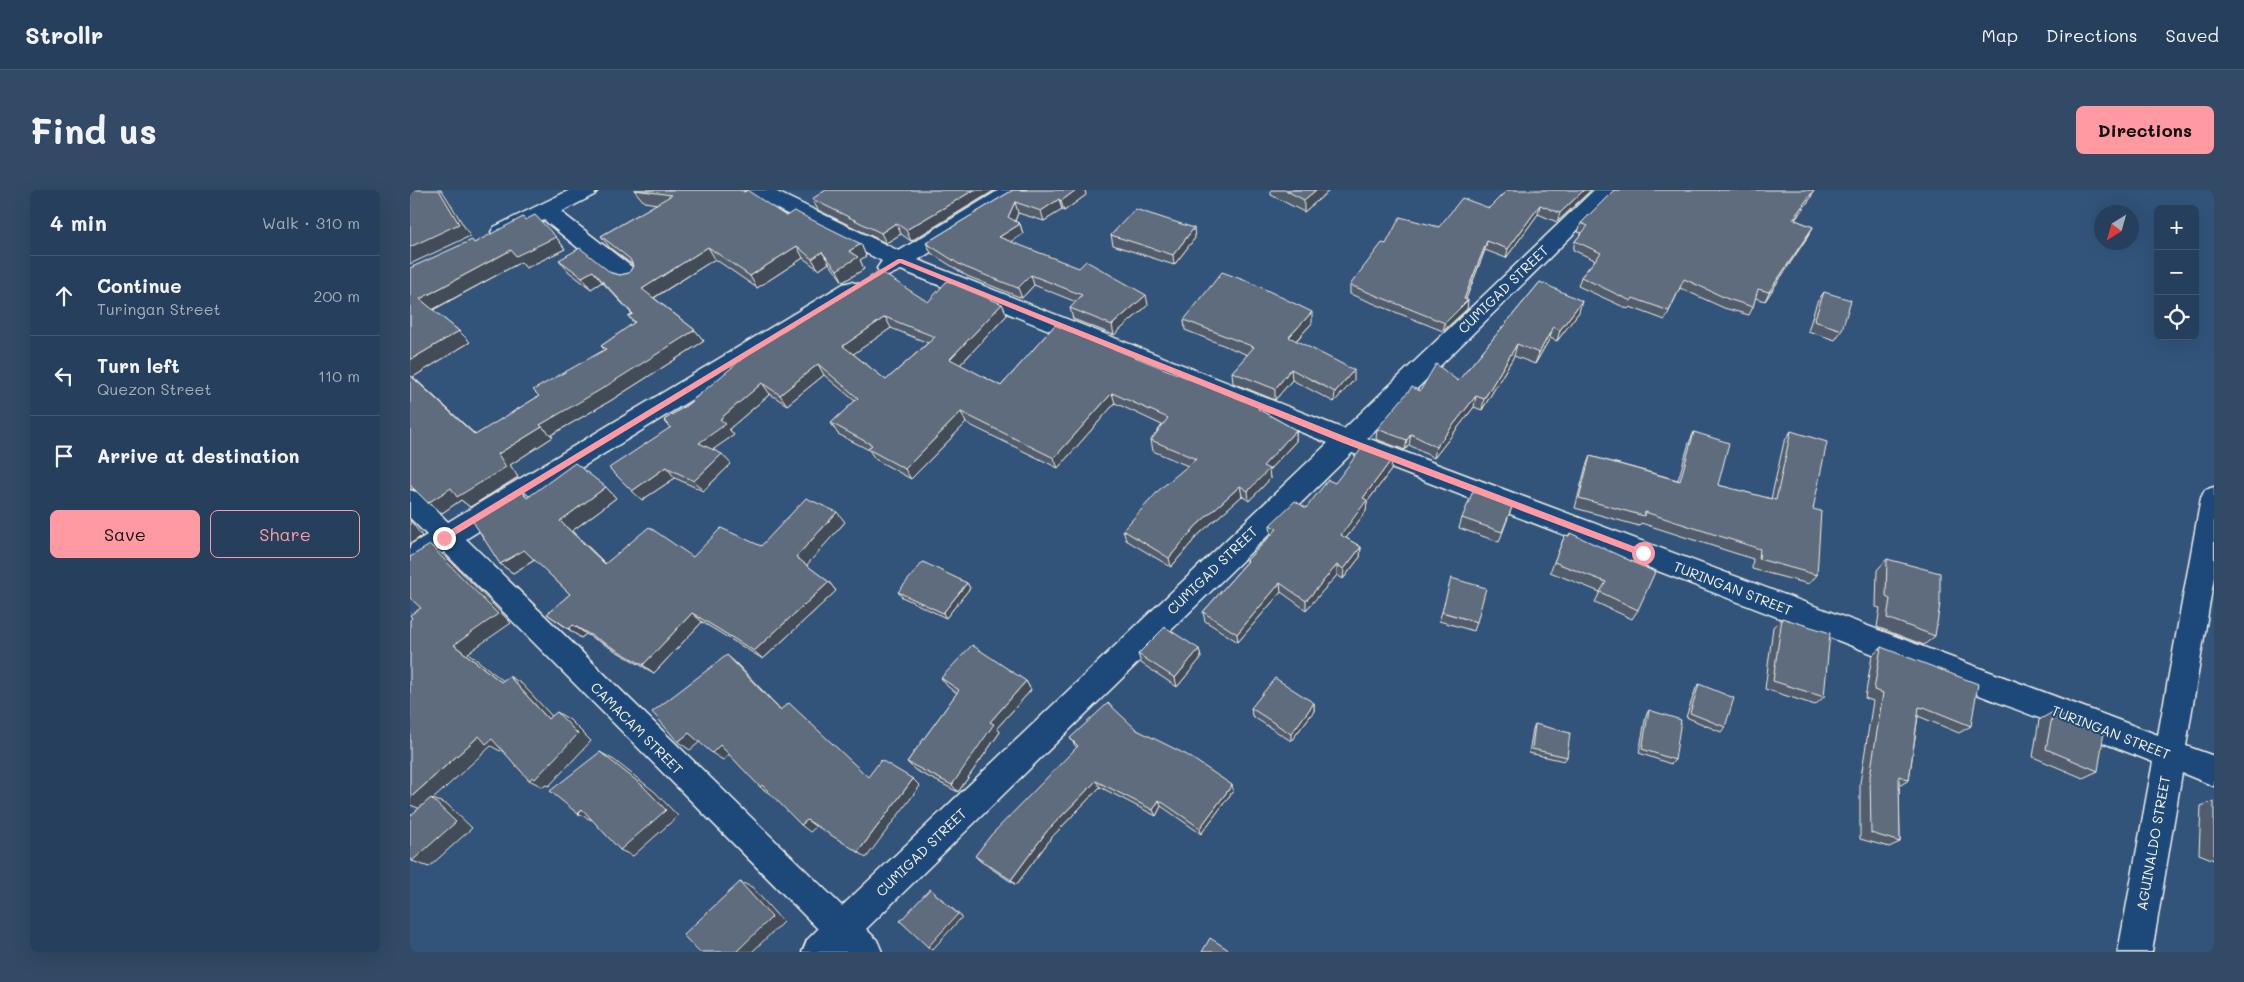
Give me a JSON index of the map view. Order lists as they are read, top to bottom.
{
  "streets": {
    "street": [
      "CUMIGAD STREET",
      "TURINGAN STREET",
      "CAMACAM STREET",
      "AGUINALDO STREET"
    ]
  },
  "crossings": [
    ["CUMIGAD STREET", "TURINGAN STREET"],
    ["CUMIGAD STREET", "CAMACAM STREET"],
    ["TURINGAN STREET", "AGUINALDO STREET"]
  ],
  "north": "bottom left",
  "page": {
    "header": "Strollr",
    "nav": ["Map", "Directions", "Saved"],
    "buttons": [
      "Directions",
      ["Save", "Share"]
    ],
    "title": "Find us",
    "heading": ["4 min", "Walk · 310 m"],
    "map_buttons": ["+", "−"],
    "list": [
      ["Continue", "Turingan Street", "200 m"],
      ["Turn left", "Quezon Street", "110 m"],
      "Arrive at destination"
    ]
  }
}
